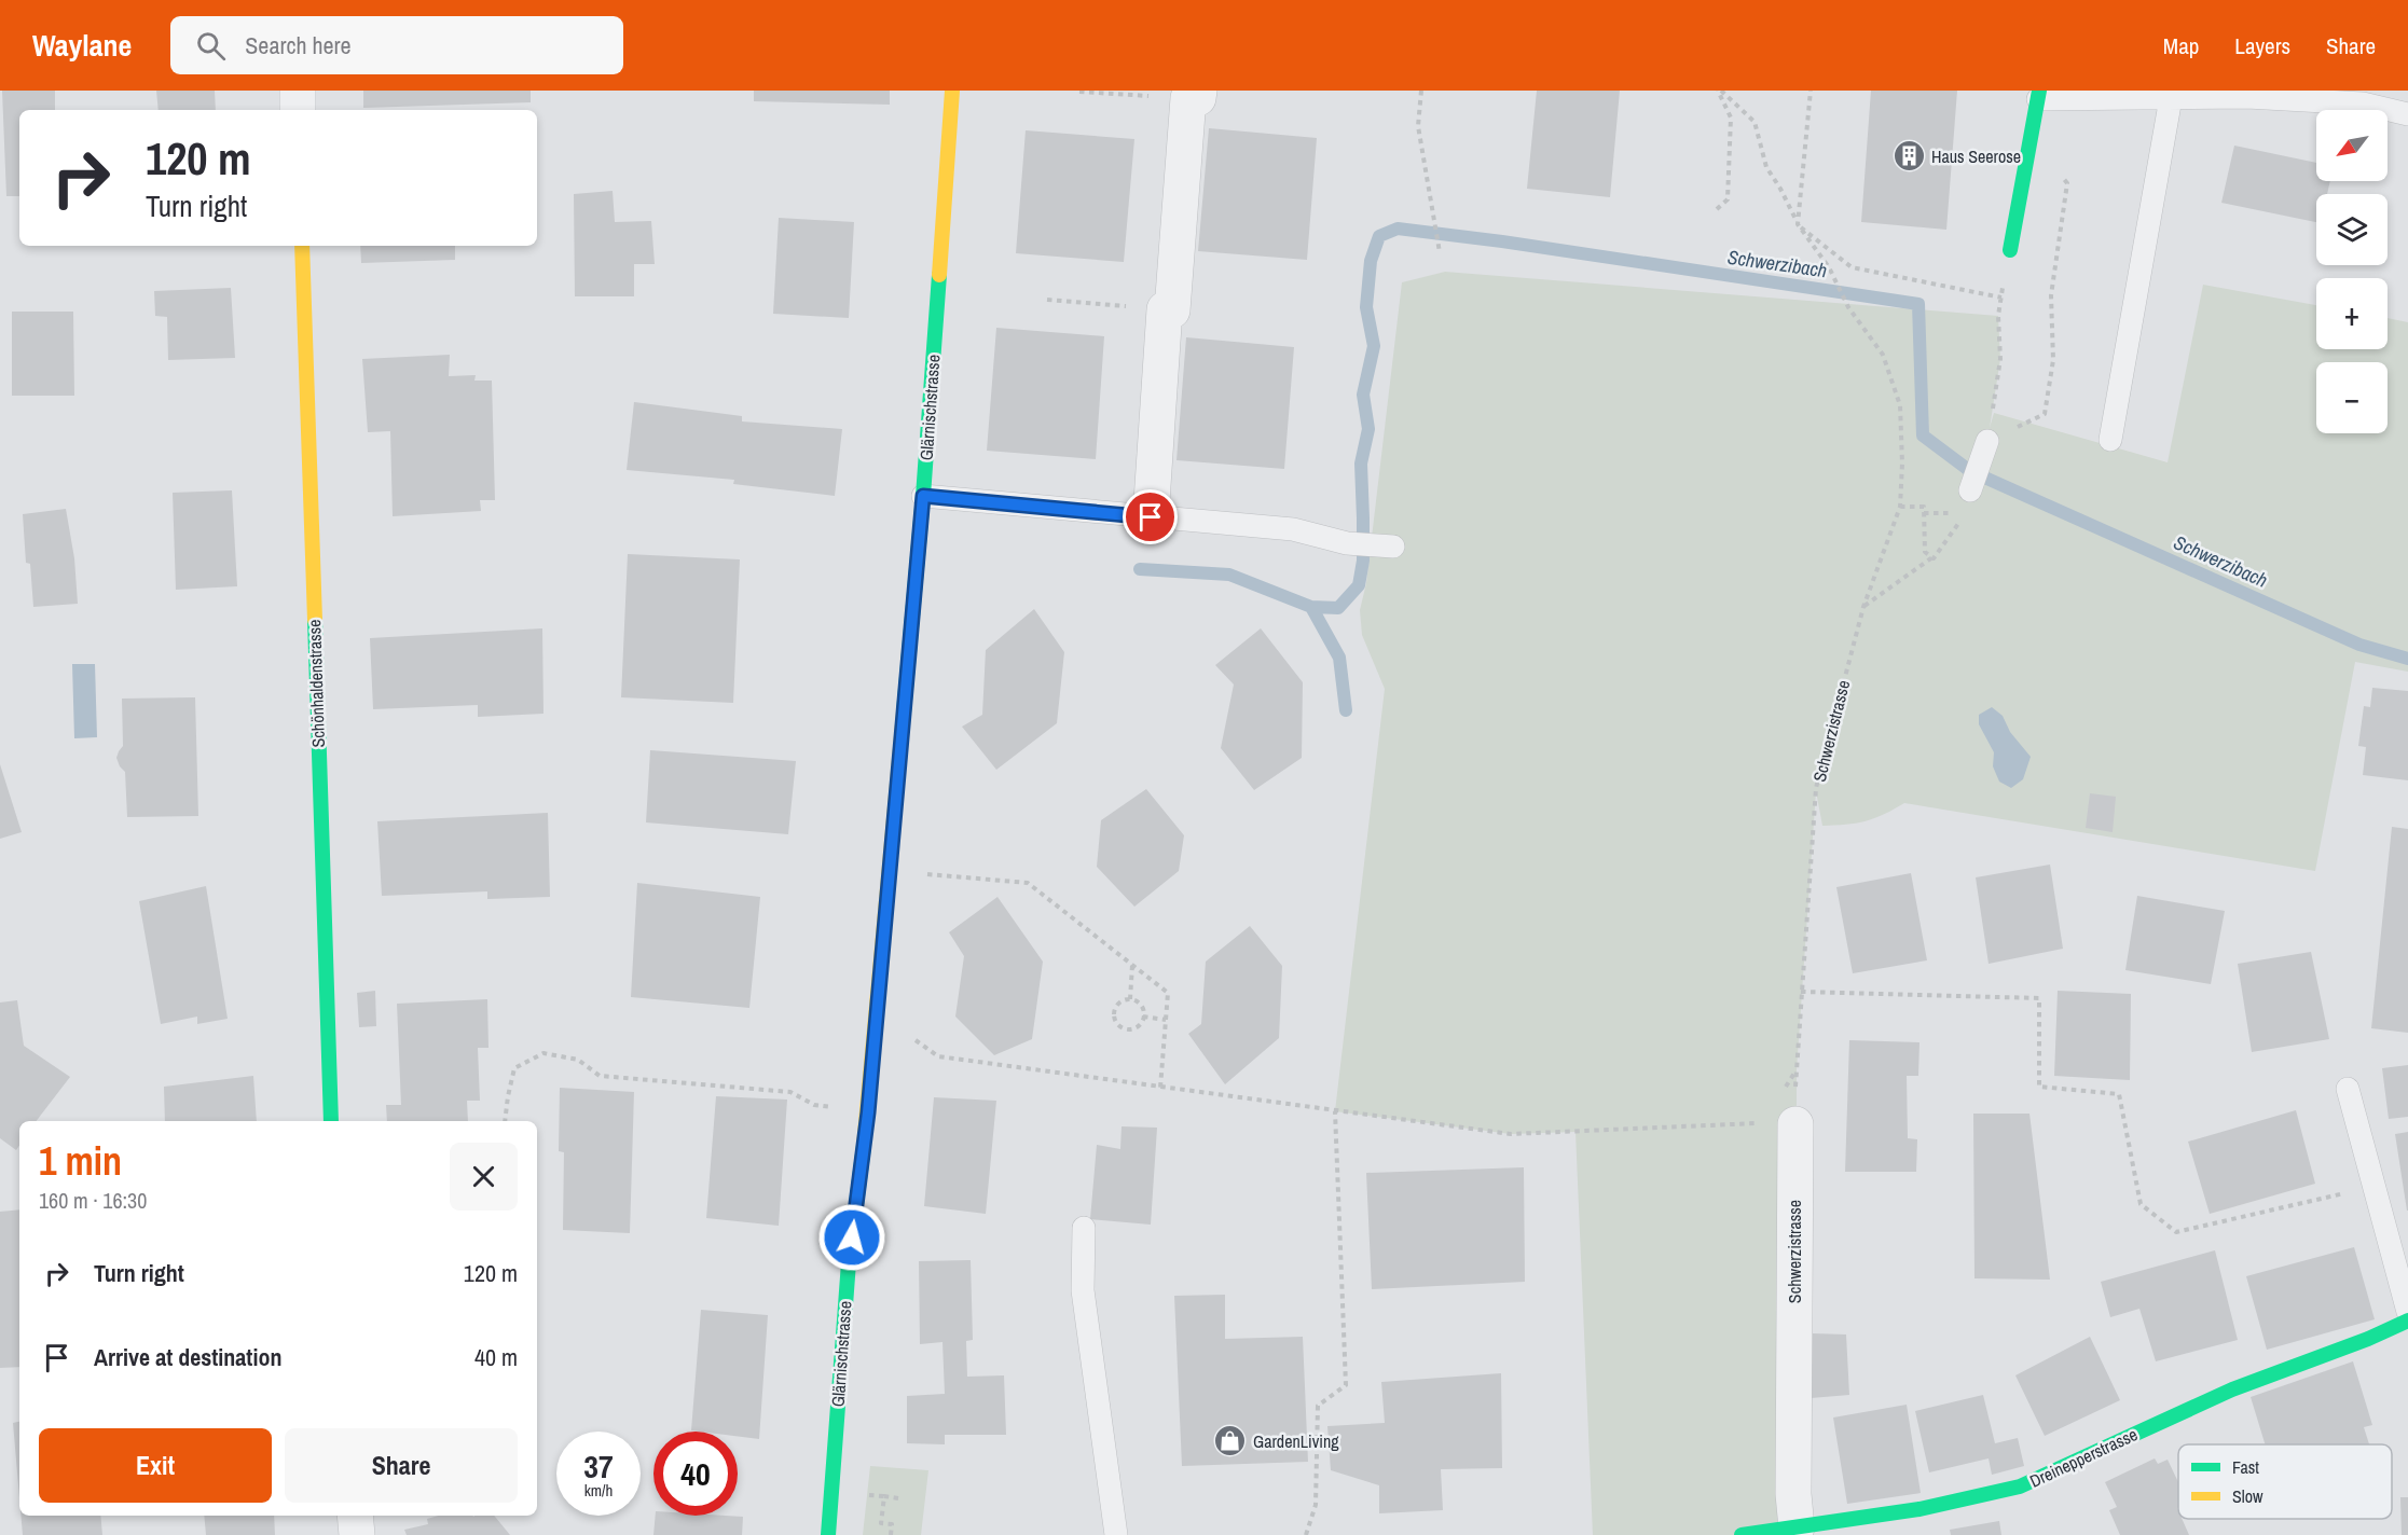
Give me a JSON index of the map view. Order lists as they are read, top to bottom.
{
  "streets": {
    "street": [
      "Glärnischstrasse",
      "Schönhaldenstrasse",
      "Schwerzistrasse",
      "Dreinepperstrasse"
    ]
  },
  "crossings": [
    ["Schwerzistrasse", "Dreinepperstrasse"]
  ],
  "water": ["Schwerzibach"],
  "places": {
    "building": ["Haus Seerose"],
    "shop": ["GardenLiving"]
  },
  "legend": ["Fast", "Slow"],
  "north": "bottom left",
  "page": {
    "header": "Waylane",
    "search": "Search here",
    "nav": ["Map", "Layers", "Share"],
    "map_buttons": ["+", "−"],
    "turn": ["120 m", "Turn right"],
    "heading": ["1 min", "160 m · 16:30"],
    "list": [
      {
        "name": "Turn right",
        "value": "120 m"
      },
      {
        "name": "Arrive at destination",
        "value": "40 m"
      }
    ],
    "buttons": ["Exit", "Share"],
    "speed": "37 km/h",
    "limit": "40"
  }
}
